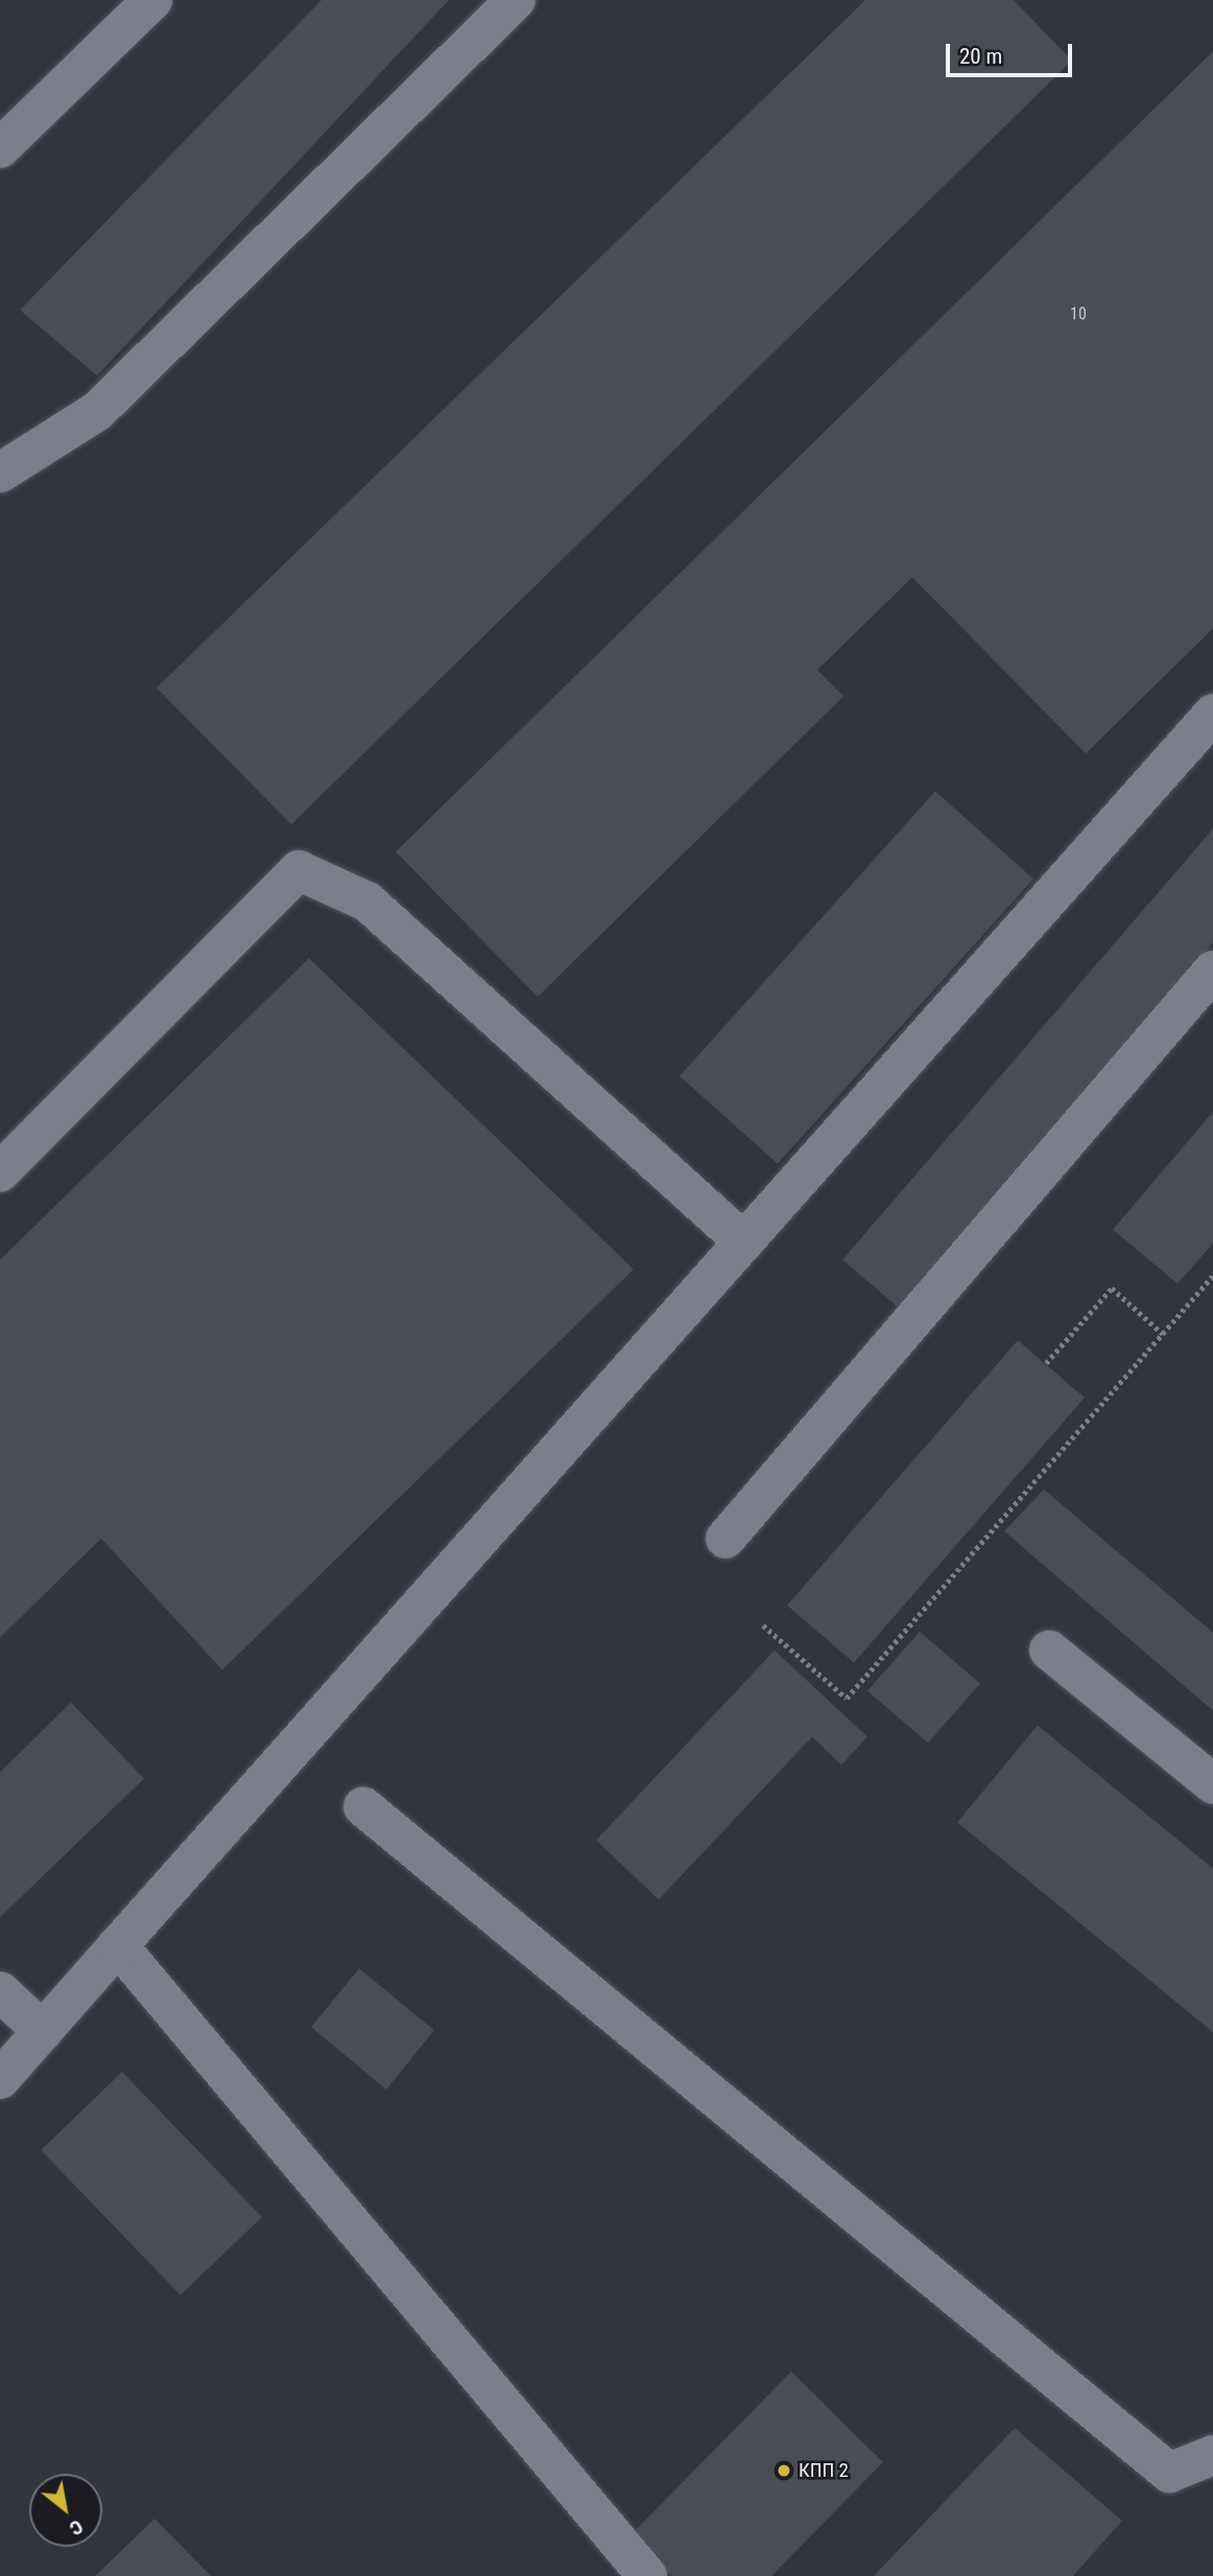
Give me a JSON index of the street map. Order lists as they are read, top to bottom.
{
  "places": ["КПП 2"],
  "house_numbers": ["10"],
  "scale_bar": "20 m",
  "north": "bottom right"
}
